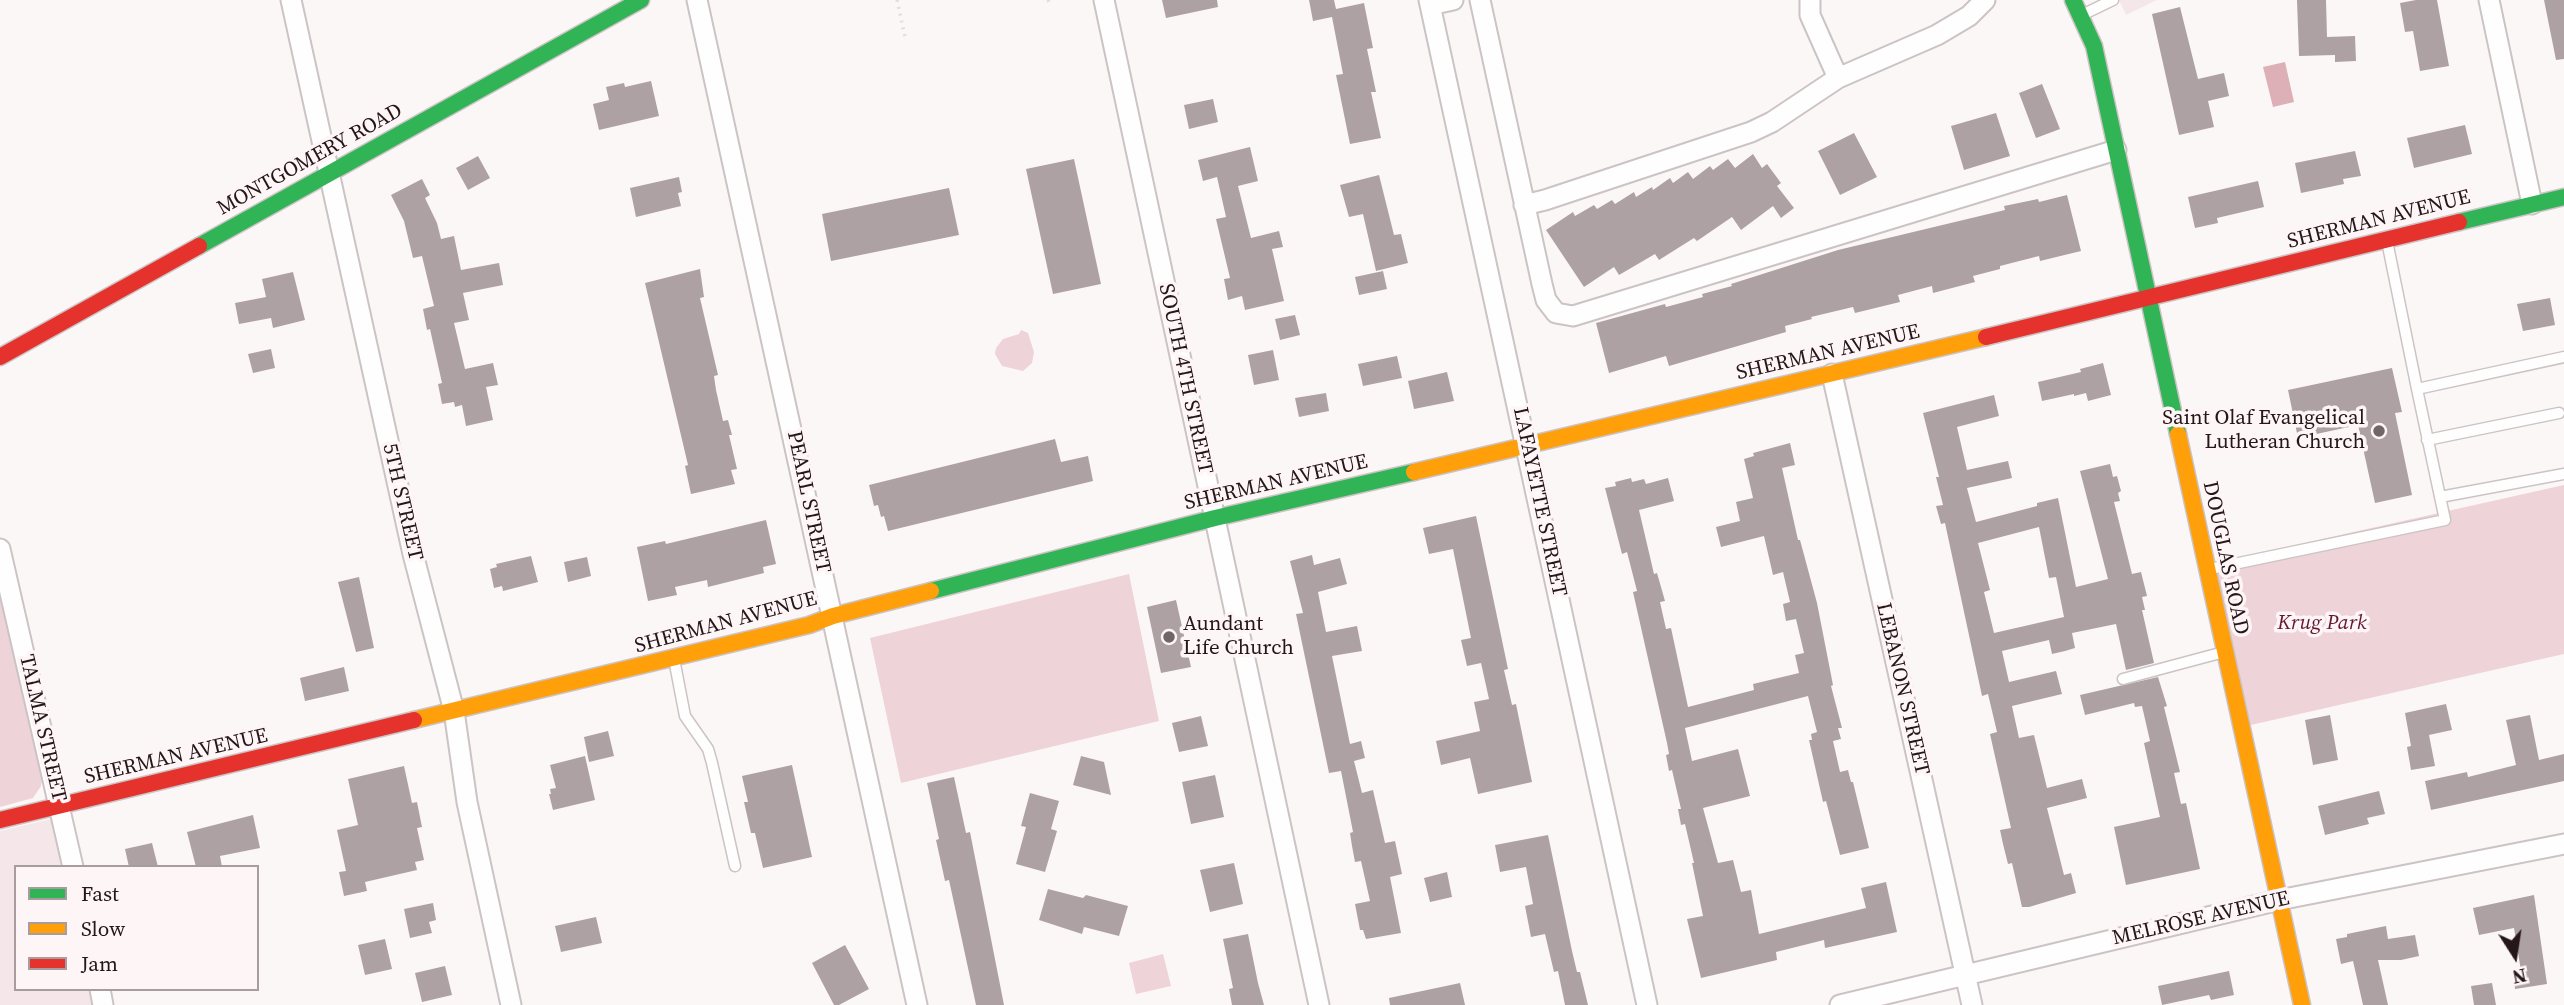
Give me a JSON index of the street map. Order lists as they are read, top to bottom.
{
  "streets": {
    "street": [
      "MONTGOMERY ROAD",
      "SHERMAN AVENUE",
      "SOUTH 4TH STREET",
      "5TH STREET",
      "PEARL STREET",
      "LAFAYETTE STREET",
      "DOUGLAS ROAD",
      "LEBANON STREET",
      "TALMA STREET",
      "MELROSE AVENUE"
    ]
  },
  "crossings": [
    ["MONTGOMERY ROAD", "5TH STREET"],
    ["SHERMAN AVENUE", "SOUTH 4TH STREET"],
    ["SHERMAN AVENUE", "5TH STREET"],
    ["SHERMAN AVENUE", "PEARL STREET"],
    ["SHERMAN AVENUE", "LAFAYETTE STREET"],
    ["SHERMAN AVENUE", "DOUGLAS ROAD"],
    ["SHERMAN AVENUE", "LEBANON STREET"],
    ["SHERMAN AVENUE", "TALMA STREET"],
    ["DOUGLAS ROAD", "MELROSE AVENUE"],
    ["LEBANON STREET", "MELROSE AVENUE"]
  ],
  "parks": ["Krug Park"],
  "places": ["Saint Olaf Evangelical Lutheran Church", "Aundant Life Church"],
  "legend": ["Fast", "Slow", "Jam"],
  "north": "bottom"
}
